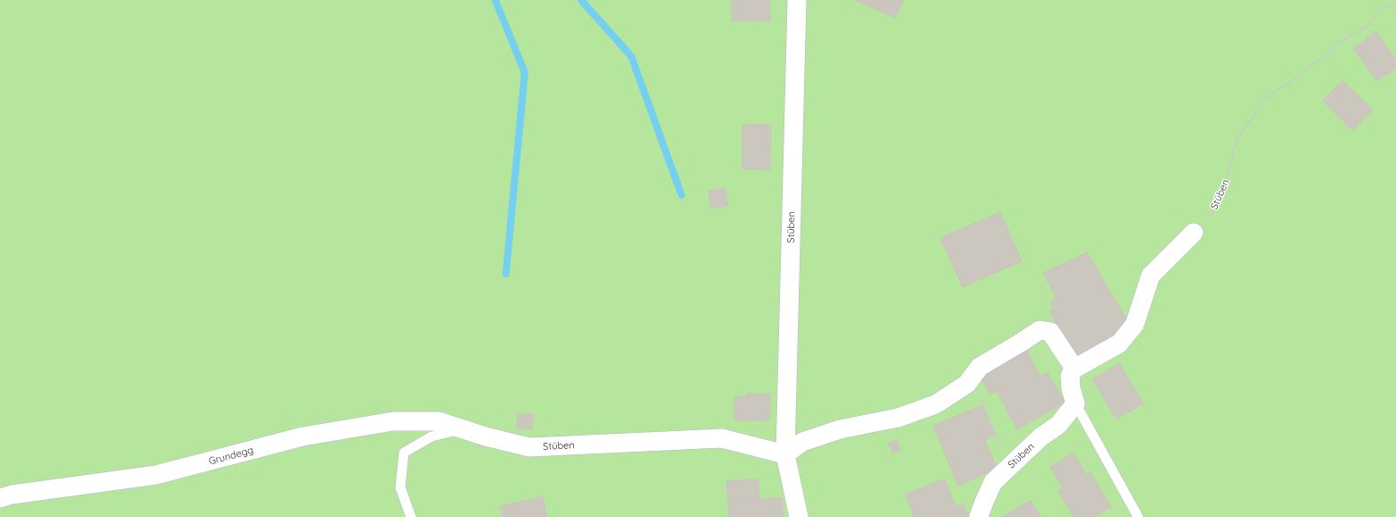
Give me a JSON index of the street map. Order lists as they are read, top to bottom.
{
  "streets": {
    "street": ["Stüben", "Grundegg"]
  },
  "crossings": [
    ["Stüben", "Grundegg"]
  ]
}
